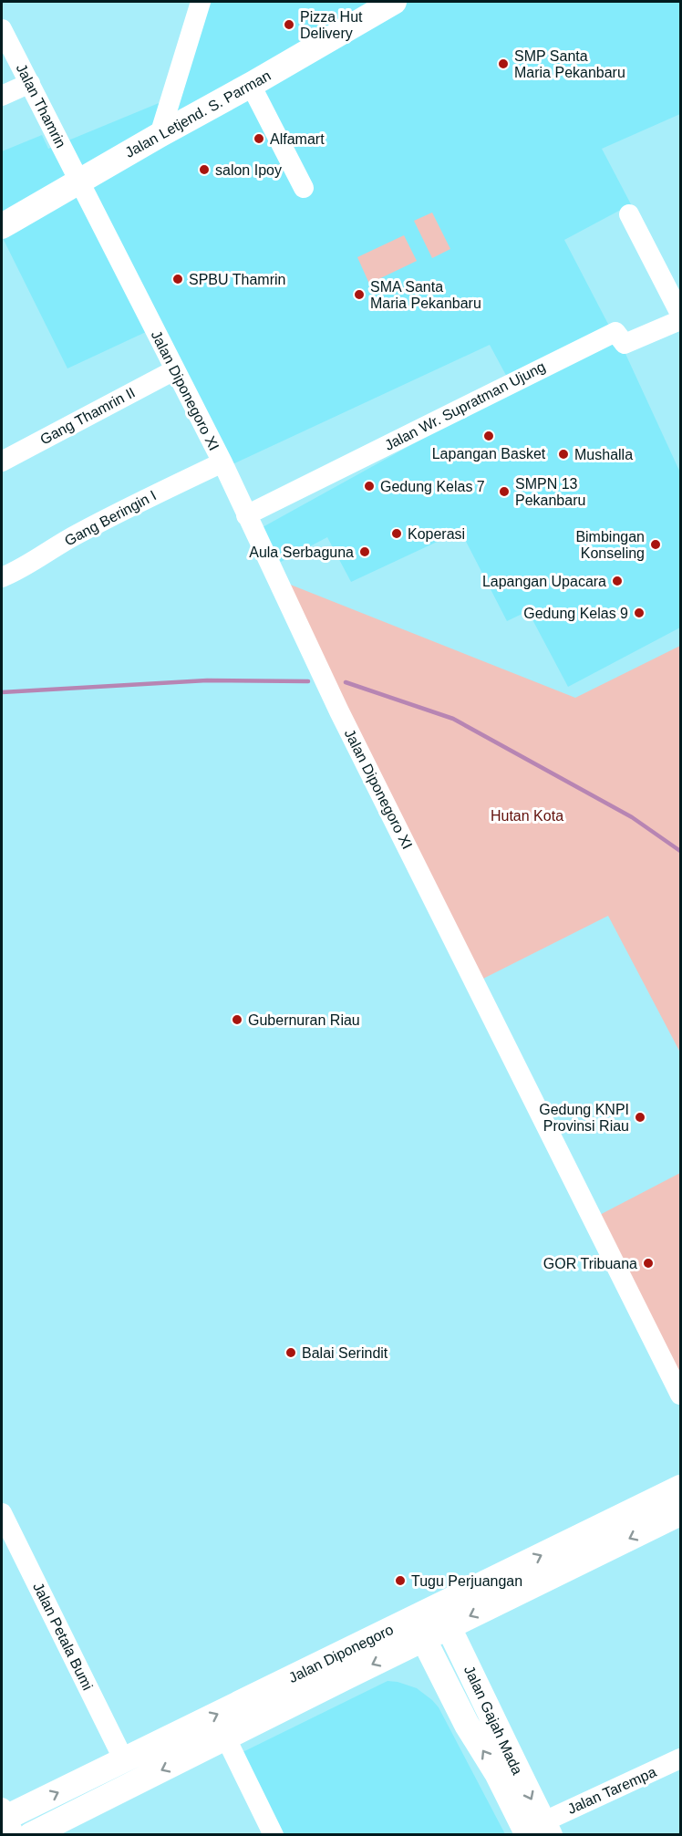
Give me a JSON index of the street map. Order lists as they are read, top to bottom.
{
  "streets": {
    "main road": ["Jalan Letjend. S. Parman", "Jalan Diponegoro", "Jalan Gajah Mada"],
    "street": [
      "Jalan Thamrin",
      "Jalan Diponegoro XI",
      "Jalan Wr. Supratman Ujung",
      "Gang Thamrin II",
      "Gang Beringin I",
      "Jalan Petala Bumi",
      "Jalan Tarempa"
    ]
  },
  "crossings": [
    ["Jalan Thamrin", "Jalan Letjend. S. Parman"],
    ["Jalan Thamrin", "Jalan Diponegoro XI"],
    ["Jalan Letjend. S. Parman", "Jalan Diponegoro XI"],
    ["Jalan Diponegoro XI", "Jalan Wr. Supratman Ujung"],
    ["Jalan Diponegoro XI", "Gang Thamrin II"],
    ["Jalan Diponegoro XI", "Gang Beringin I"],
    ["Jalan Petala Bumi", "Jalan Diponegoro"],
    ["Jalan Diponegoro", "Jalan Gajah Mada"],
    ["Jalan Gajah Mada", "Jalan Tarempa"]
  ],
  "parks": ["Hutan Kota"],
  "places": [
    "Pizza Hut Delivery",
    "SMP Santa Maria Pekanbaru",
    "Alfamart",
    "salon Ipoy",
    "SPBU Thamrin",
    "SMA Santa Maria Pekanbaru",
    "Lapangan Basket",
    "Mushalla",
    "Gedung Kelas 7",
    "SMPN 13 Pekanbaru",
    "Koperasi",
    "Bimbingan Konseling",
    "Aula Serbaguna",
    "Lapangan Upacara",
    "Gedung Kelas 9",
    "Gubernuran Riau",
    "Gedung KNPI Provinsi Riau",
    "GOR Tribuana",
    "Balai Serindit",
    "Tugu Perjuangan"
  ]
}
